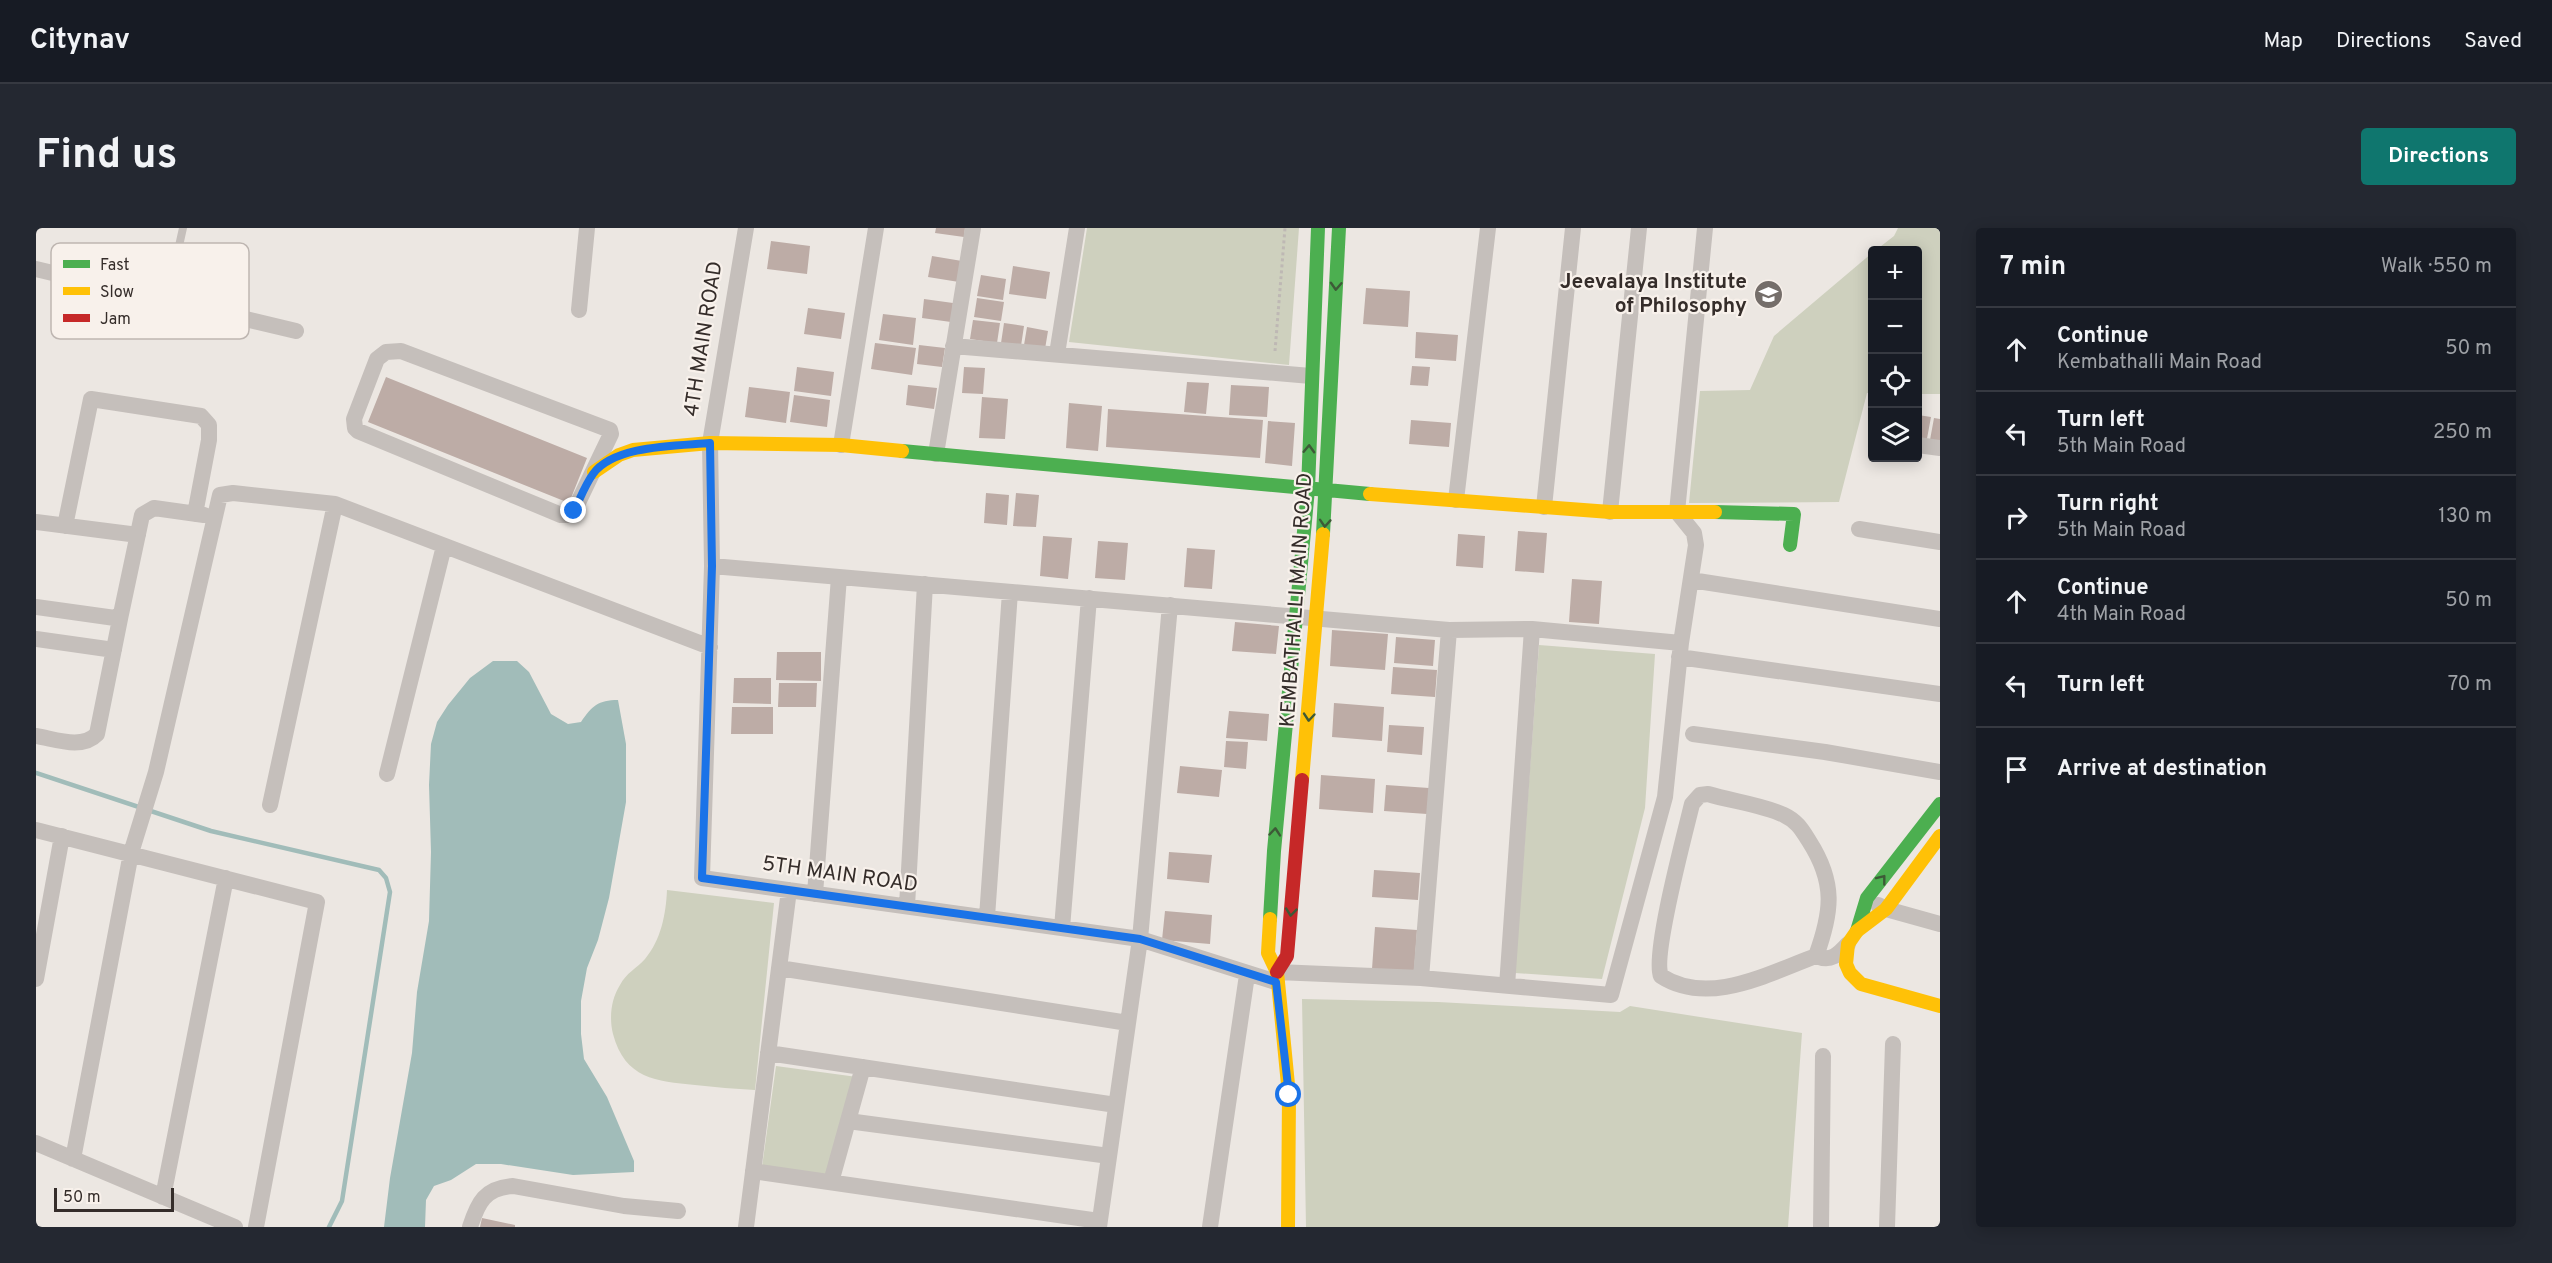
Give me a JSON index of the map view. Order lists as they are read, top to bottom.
{
  "streets": {
    "street": ["4TH MAIN ROAD", "KEMBATHALLI MAIN ROAD", "5TH MAIN ROAD"]
  },
  "crossings": [
    ["4TH MAIN ROAD", "5TH MAIN ROAD"],
    ["KEMBATHALLI MAIN ROAD", "5TH MAIN ROAD"]
  ],
  "places": {
    "school or university": ["Jeevalaya Institute of Philosophy"]
  },
  "legend": ["Fast", "Slow", "Jam"],
  "scale_bar": "50 m",
  "page": {
    "header": "Citynav",
    "nav": ["Map", "Directions", "Saved"],
    "buttons": "Directions",
    "title": "Find us",
    "heading": ["7 min", "Walk · 550 m"],
    "map_buttons": ["+", "−"],
    "list": [
      ["Continue", "Kembathalli Main Road", "50 m"],
      ["Turn left", "5th Main Road", "250 m"],
      ["Turn right", "5th Main Road", "130 m"],
      ["Continue", "4th Main Road", "50 m"],
      ["Turn left", "70 m"],
      "Arrive at destination"
    ],
    "scale": "50 m"
  }
}
